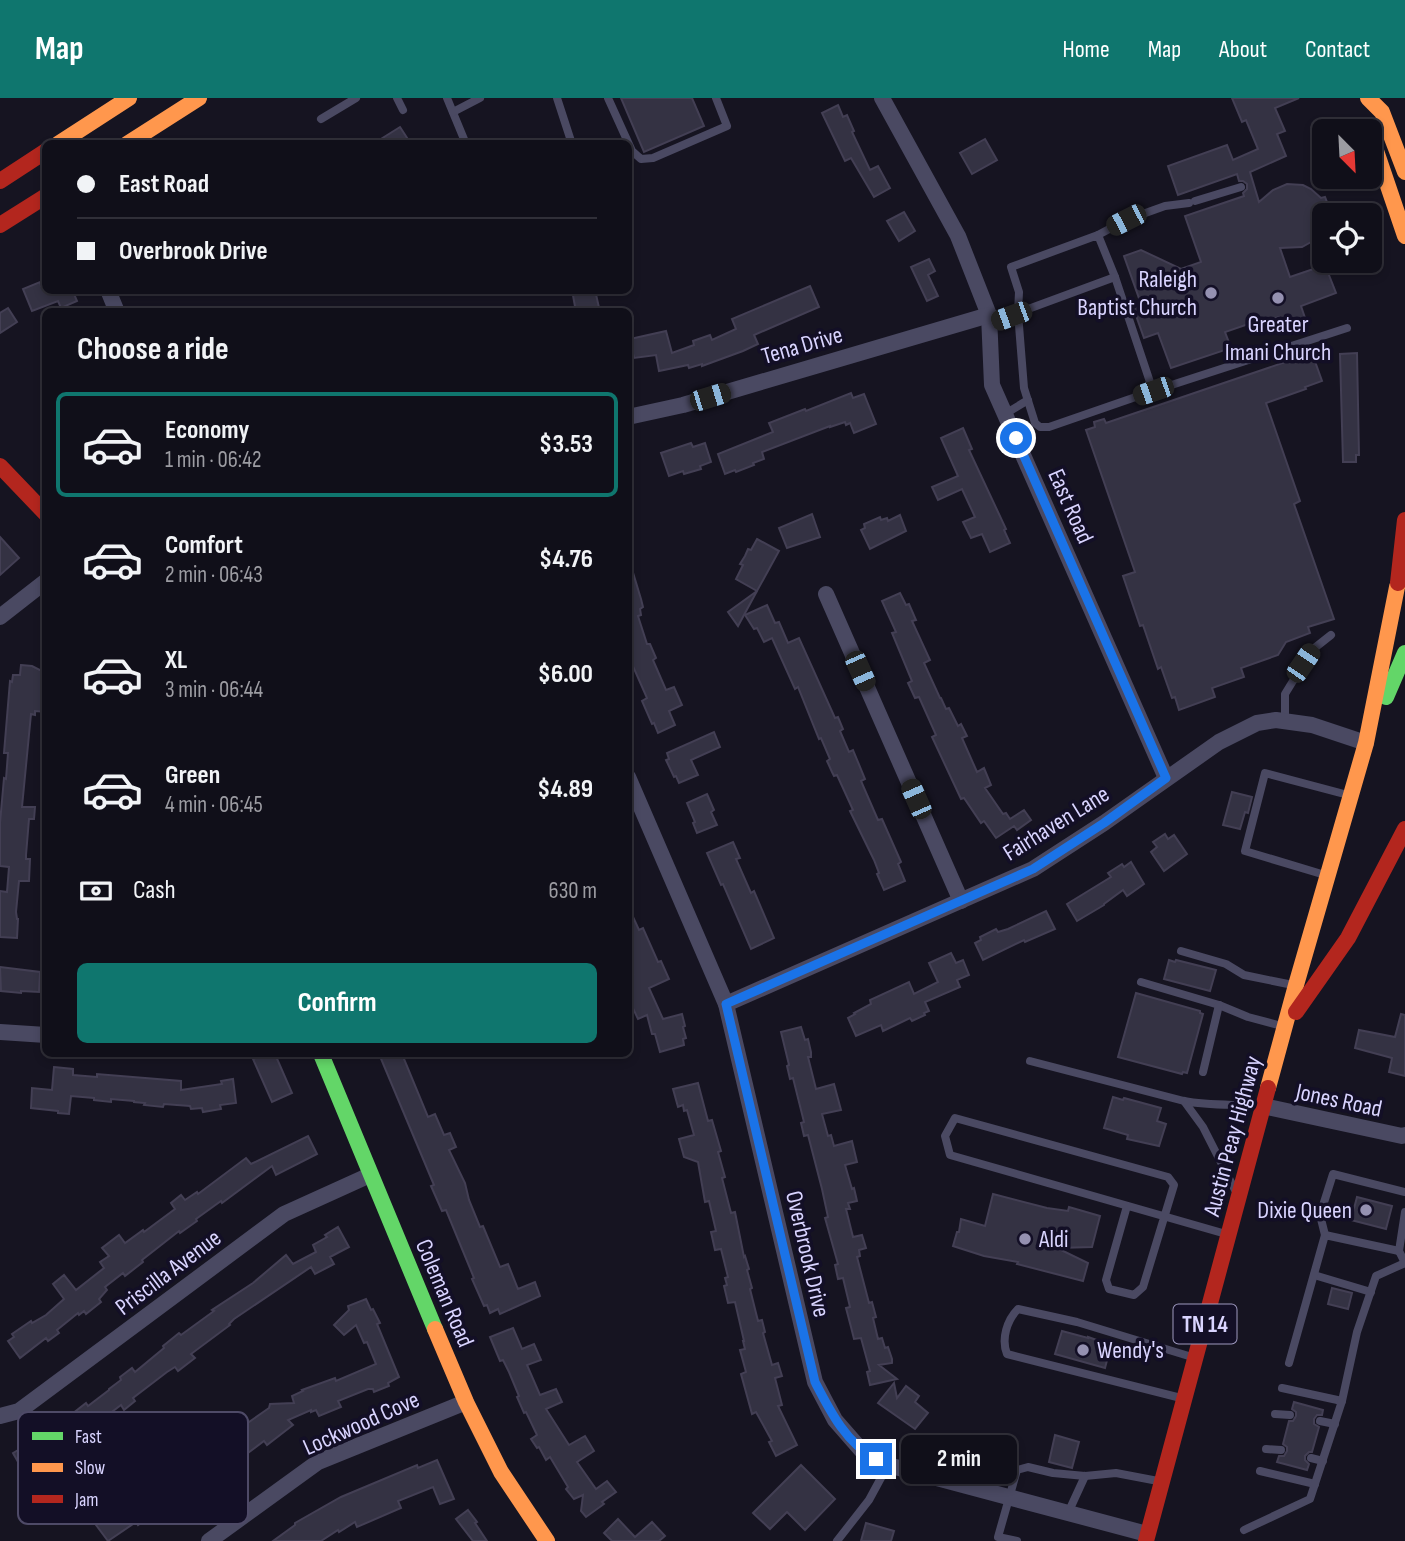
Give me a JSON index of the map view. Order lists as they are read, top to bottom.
{
  "streets": {
    "main road": ["Austin Peay Highway", "Coleman Road", "TN 14"],
    "street": [
      "Tena Drive",
      "East Road",
      "Fairhaven Lane",
      "Jones Road",
      "Overbrook Drive",
      "Priscilla Avenue",
      "Lockwood Cove"
    ]
  },
  "crossings": [
    ["Tena Drive", "East Road"],
    ["East Road", "Fairhaven Lane"],
    ["Fairhaven Lane", "Austin Peay Highway"],
    ["Fairhaven Lane", "Overbrook Drive"],
    ["Jones Road", "Austin Peay Highway"],
    ["Austin Peay Highway", "Overbrook Drive"],
    ["Priscilla Avenue", "Coleman Road"],
    ["Coleman Road", "Lockwood Cove"]
  ],
  "places": [
    "Raleigh Baptist Church",
    "Greater Imani Church",
    "Dixie Queen",
    "Aldi",
    "Wendy's"
  ],
  "legend": ["Fast", "Slow", "Jam"],
  "north": "bottom right",
  "page": {
    "header": "Map",
    "nav": [
      "Home",
      "Map",
      "About",
      "Contact"
    ],
    "banner": ["East Road", "Overbrook Drive"],
    "heading": "Choose a ride",
    "list": [
      {
        "name": "Economy",
        "note": "1 min · 06:42",
        "value": "$3.53"
      },
      {
        "name": "Comfort",
        "note": "2 min · 06:43",
        "value": "$4.76"
      },
      {
        "name": "XL",
        "note": "3 min · 06:44",
        "value": "$6.00"
      },
      {
        "name": "Green",
        "note": "4 min · 06:45",
        "value": "$4.89"
      }
    ],
    "pay": ["Cash", "630 m"],
    "buttons": "Confirm",
    "bubble": "2 min"
  }
}
